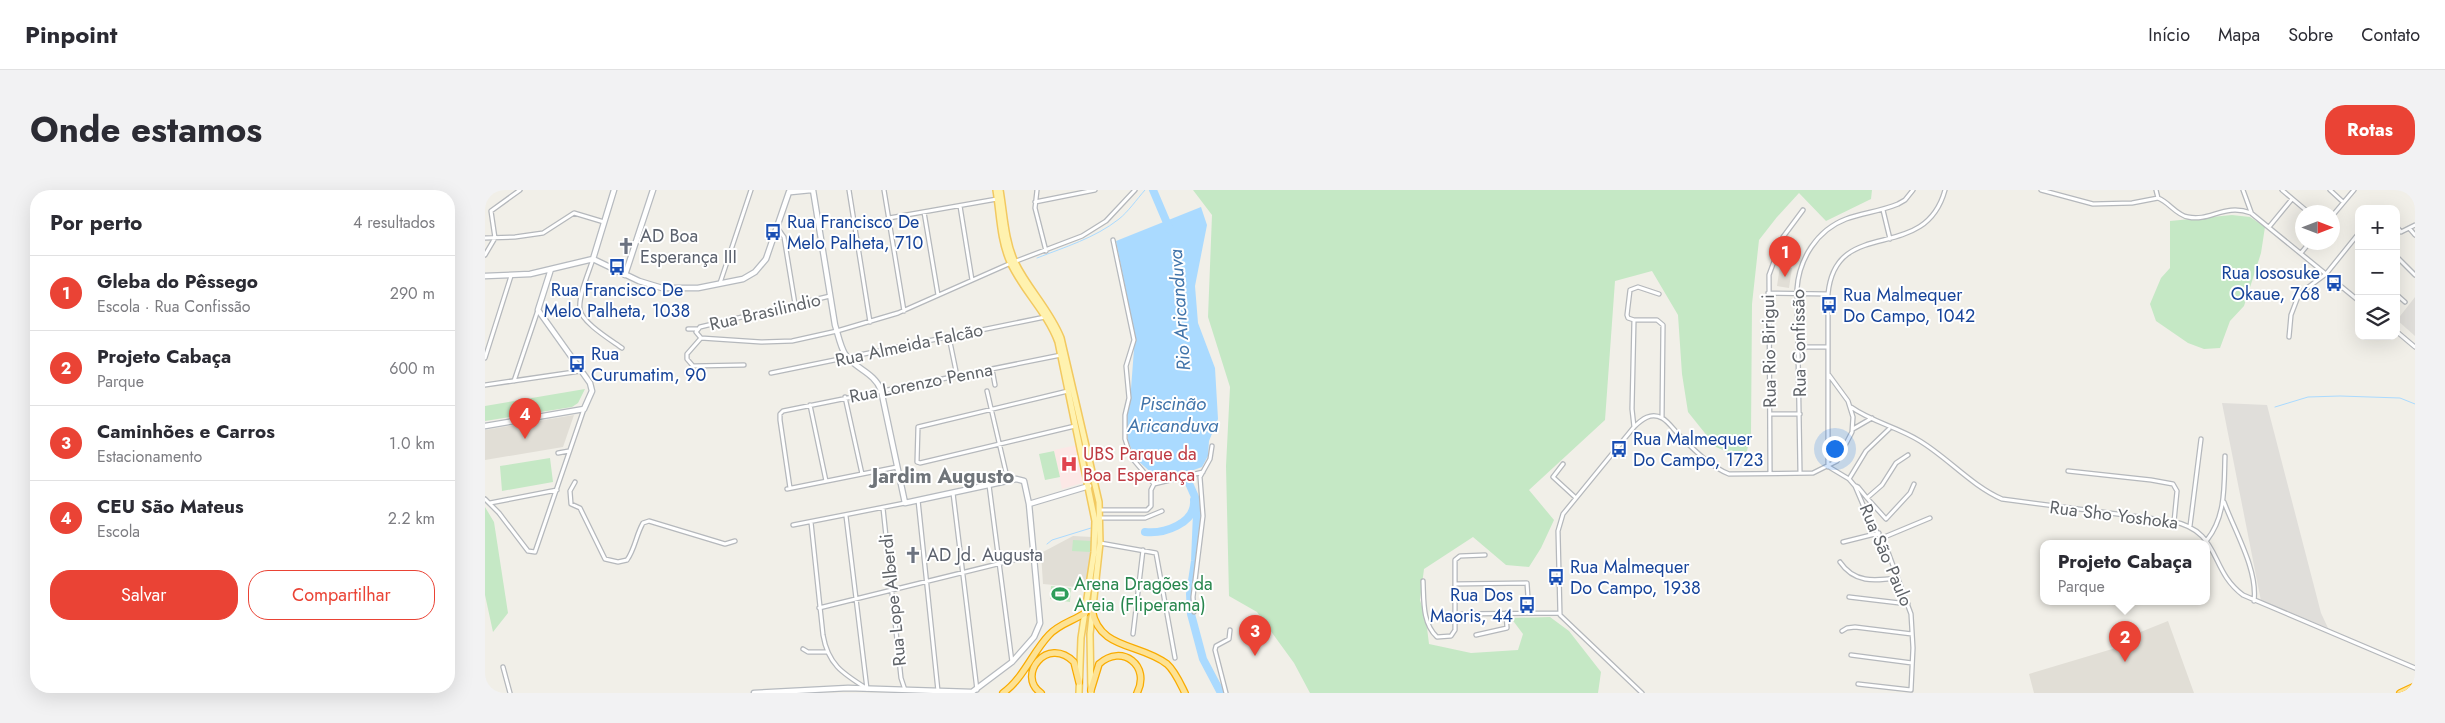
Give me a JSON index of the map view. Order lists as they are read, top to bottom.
{
  "streets": {
    "street": [
      "Rua Brasilindio",
      "Rua Confissão",
      "Rua Almeida Falcão",
      "Rua Rio Birigui",
      "Rua Lorenzo Penna",
      "Rua Sho Yoshoka",
      "Rua São Paulo",
      "Rua Lope Alberdi"
    ]
  },
  "districts": ["Jardim Augusto"],
  "water": ["Rio Aricanduva", "Piscinão Aricanduva"],
  "places": {
    "bus stop": [
      "Rua Francisco De Melo Palheta, 710",
      "Rua Francisco De Melo Palheta, 1038",
      "Rua Iososuke Okaue, 768",
      "Rua Malmequer Do Campo, 1042",
      "Rua Curumatim, 90",
      "Rua Malmequer Do Campo, 1723",
      "Rua Malmequer Do Campo, 1938",
      "Rua Dos Maoris, 44"
    ],
    "church": ["AD Boa Esperança III", "AD Jd. Augusta"],
    "hospital": ["UBS Parque da Boa Esperança"],
    "sports": ["Arena Dragões da Areia (Fliperama)"]
  },
  "north": "right",
  "page": {
    "header": "Pinpoint",
    "nav": [
      "Início",
      "Mapa",
      "Sobre",
      "Contato"
    ],
    "title": "Onde estamos",
    "buttons": [
      "Rotas",
      ["Salvar", "Compartilhar"]
    ],
    "heading": ["Por perto", "4 resultados"],
    "map_buttons": ["+", "−"],
    "pins": [
      "1",
      "4",
      "3",
      "2"
    ],
    "list": [
      {
        "mark": "1",
        "name": "Gleba do Pêssego",
        "note": "Escola · Rua Confissão",
        "value": "290 m"
      },
      {
        "mark": "2",
        "name": "Projeto Cabaça",
        "note": "Parque",
        "value": "600 m"
      },
      {
        "mark": "3",
        "name": "Caminhões e Carros",
        "note": "Estacionamento",
        "value": "1.0 km"
      },
      {
        "mark": "4",
        "name": "CEU São Mateus",
        "note": "Escola",
        "value": "2.2 km"
      }
    ],
    "popup": ["Projeto Cabaça", "Parque"]
  }
}
